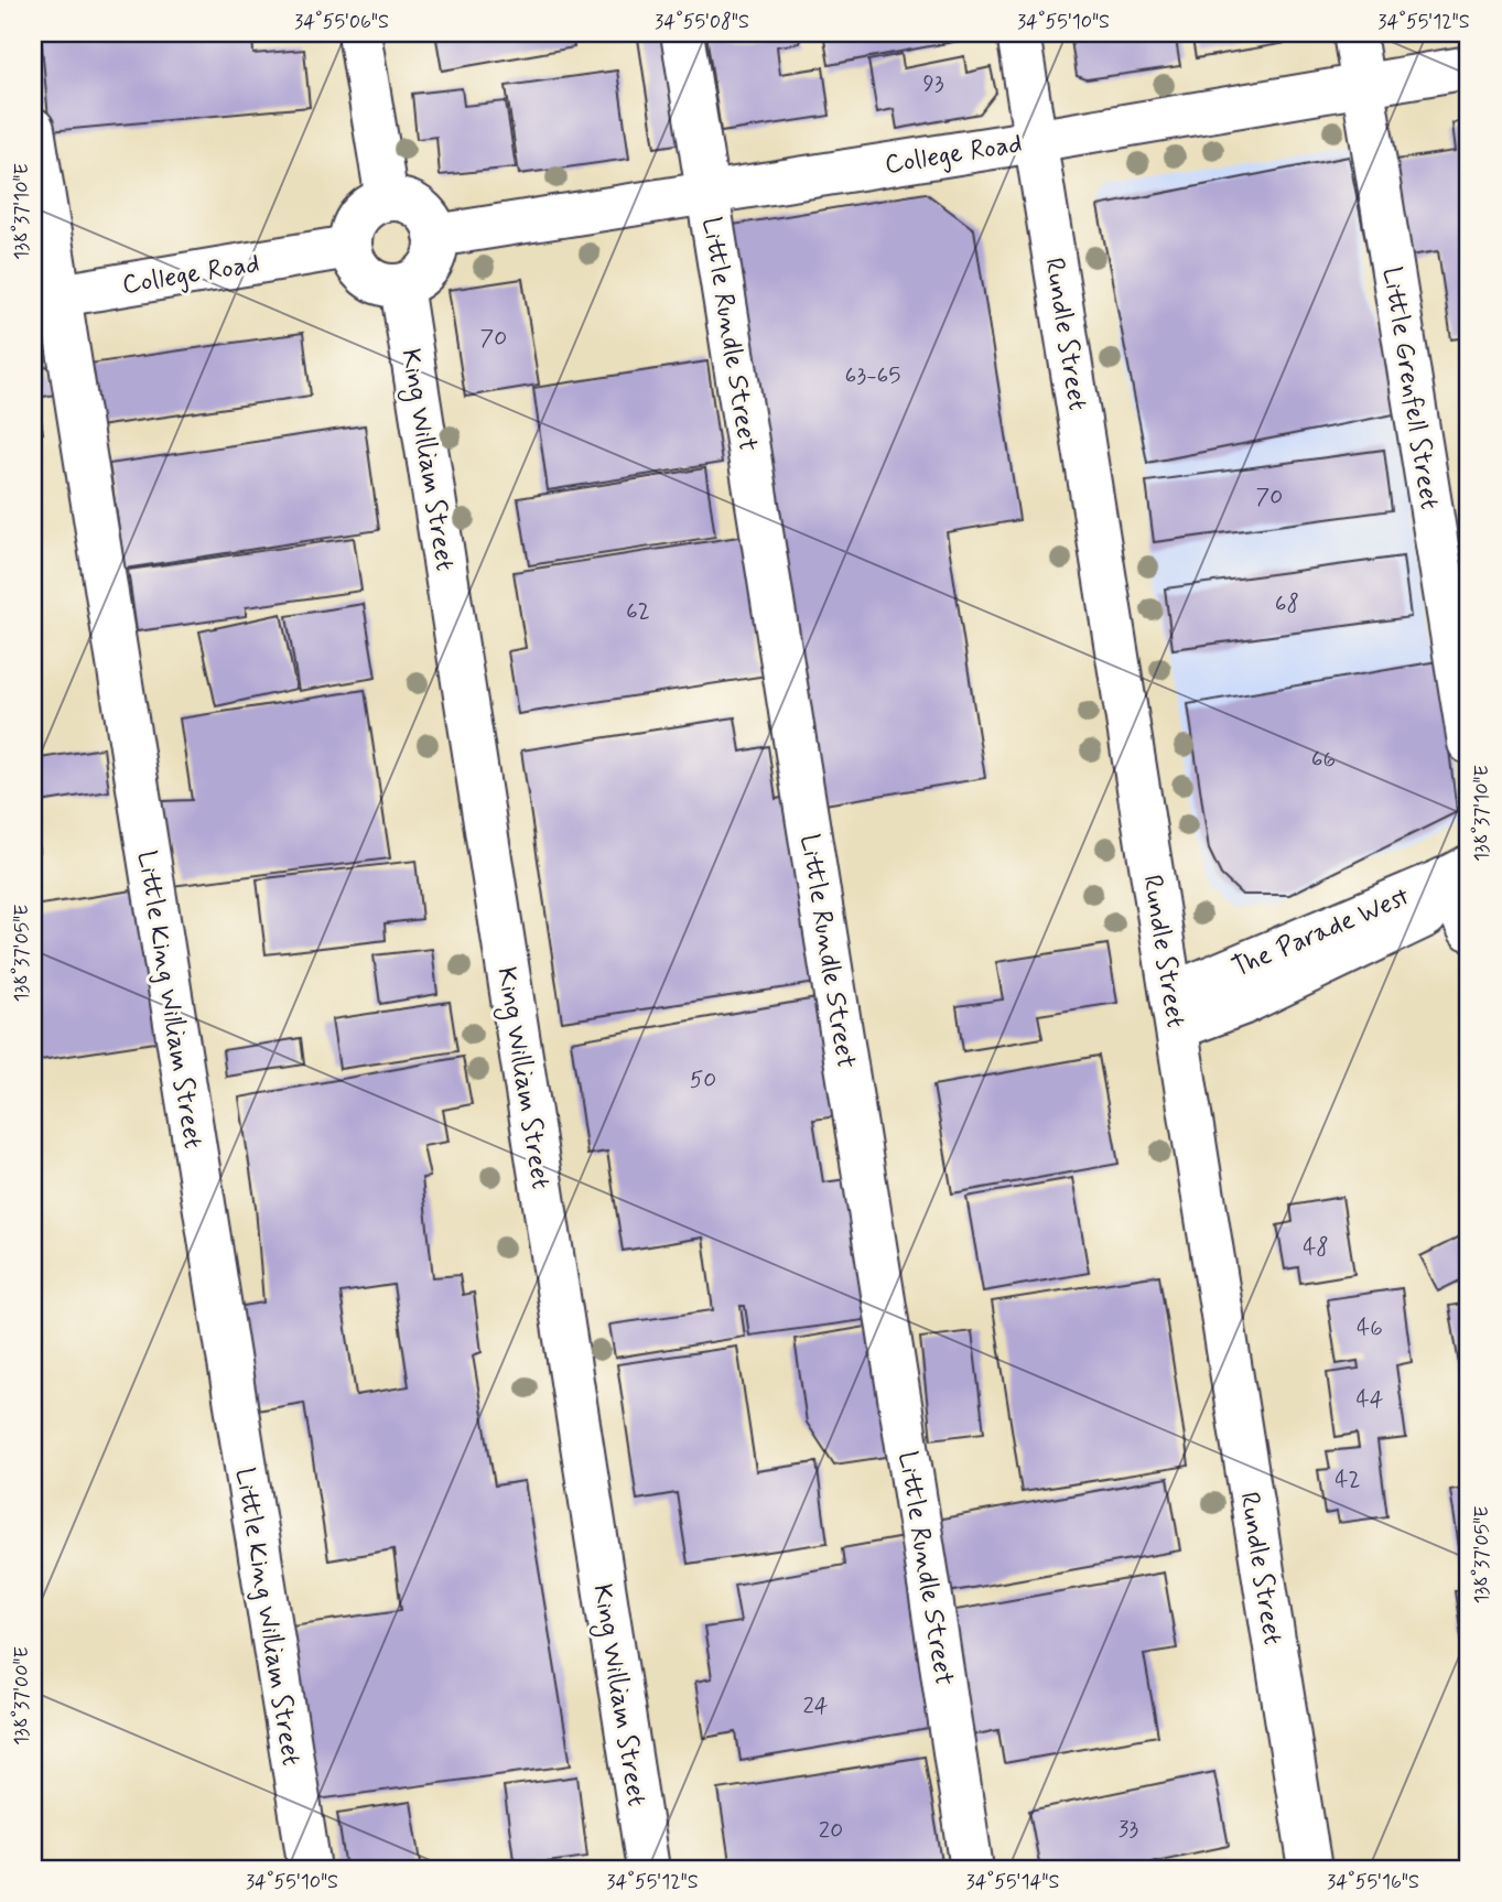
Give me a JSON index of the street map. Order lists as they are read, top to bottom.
{
  "streets": {
    "street": [
      "College Road",
      "Little Rundle Street",
      "Rundle Street",
      "Little Grenfell Street",
      "King William Street",
      "The Parade West",
      "Little King William Street"
    ]
  },
  "crossings": [
    ["College Road", "Little Rundle Street"],
    ["College Road", "Rundle Street"],
    ["College Road", "Little Grenfell Street"],
    ["College Road", "King William Street"],
    ["College Road", "Little King William Street"],
    ["Rundle Street", "The Parade West"]
  ],
  "house_numbers": [
    "93",
    "70",
    "63-65",
    "70",
    "68",
    "62",
    "66",
    "50",
    "48",
    "46",
    "44",
    "42",
    "24",
    "33",
    "20"
  ],
  "coordinates": [
    "34°55'06\"S",
    "34°55'08\"S",
    "34°55'10\"S",
    "34°55'12\"S",
    "138°37'10\"E",
    "138°37'05\"E",
    "138°37'00\"E",
    "34°55'14\"S",
    "34°55'16\"S"
  ]
}
